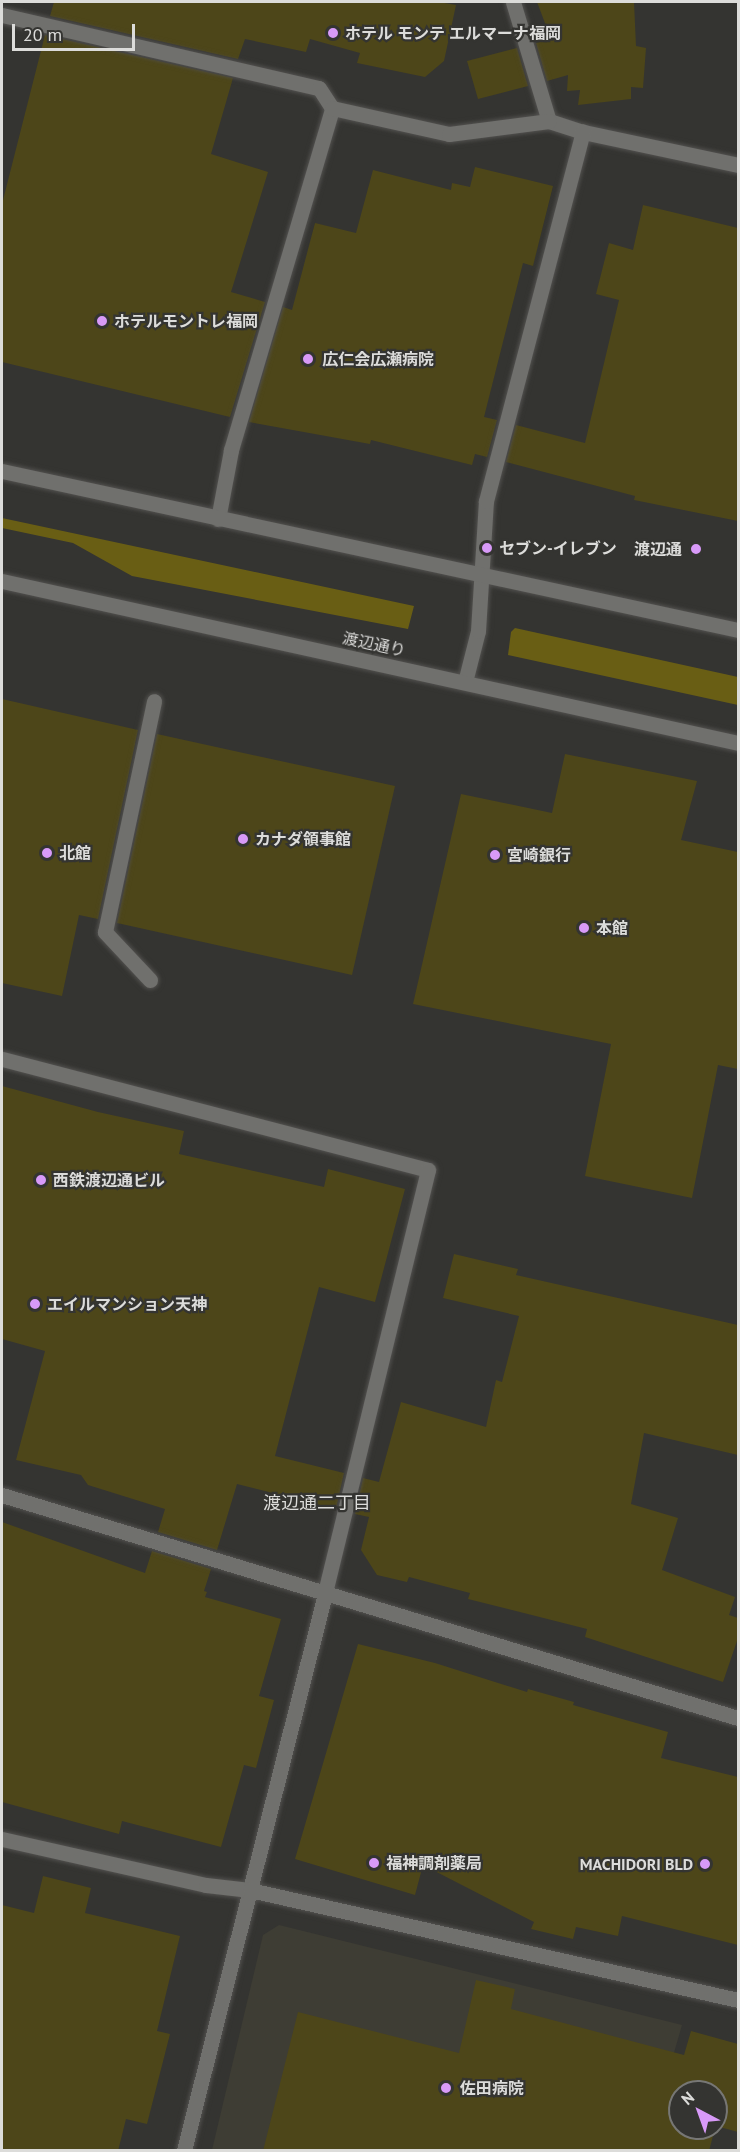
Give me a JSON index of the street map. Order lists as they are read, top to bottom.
{
  "streets": {
    "street": ["渡辺通り"]
  },
  "districts": ["渡辺通二丁目"],
  "places": [
    "ホテル モンテ エルマーナ福岡",
    "ホテルモントレ福岡",
    "広仁会広瀬病院",
    "セブン-イレブン",
    "渡辺通",
    "カナダ領事館",
    "北館",
    "宮崎銀行",
    "本館",
    "西鉄渡辺通ビル",
    "エイルマンション天神",
    "福神調剤薬局",
    "MACHIDORI BLD",
    "佐田病院"
  ],
  "scale_bar": "20 m",
  "north": "top left"
}
